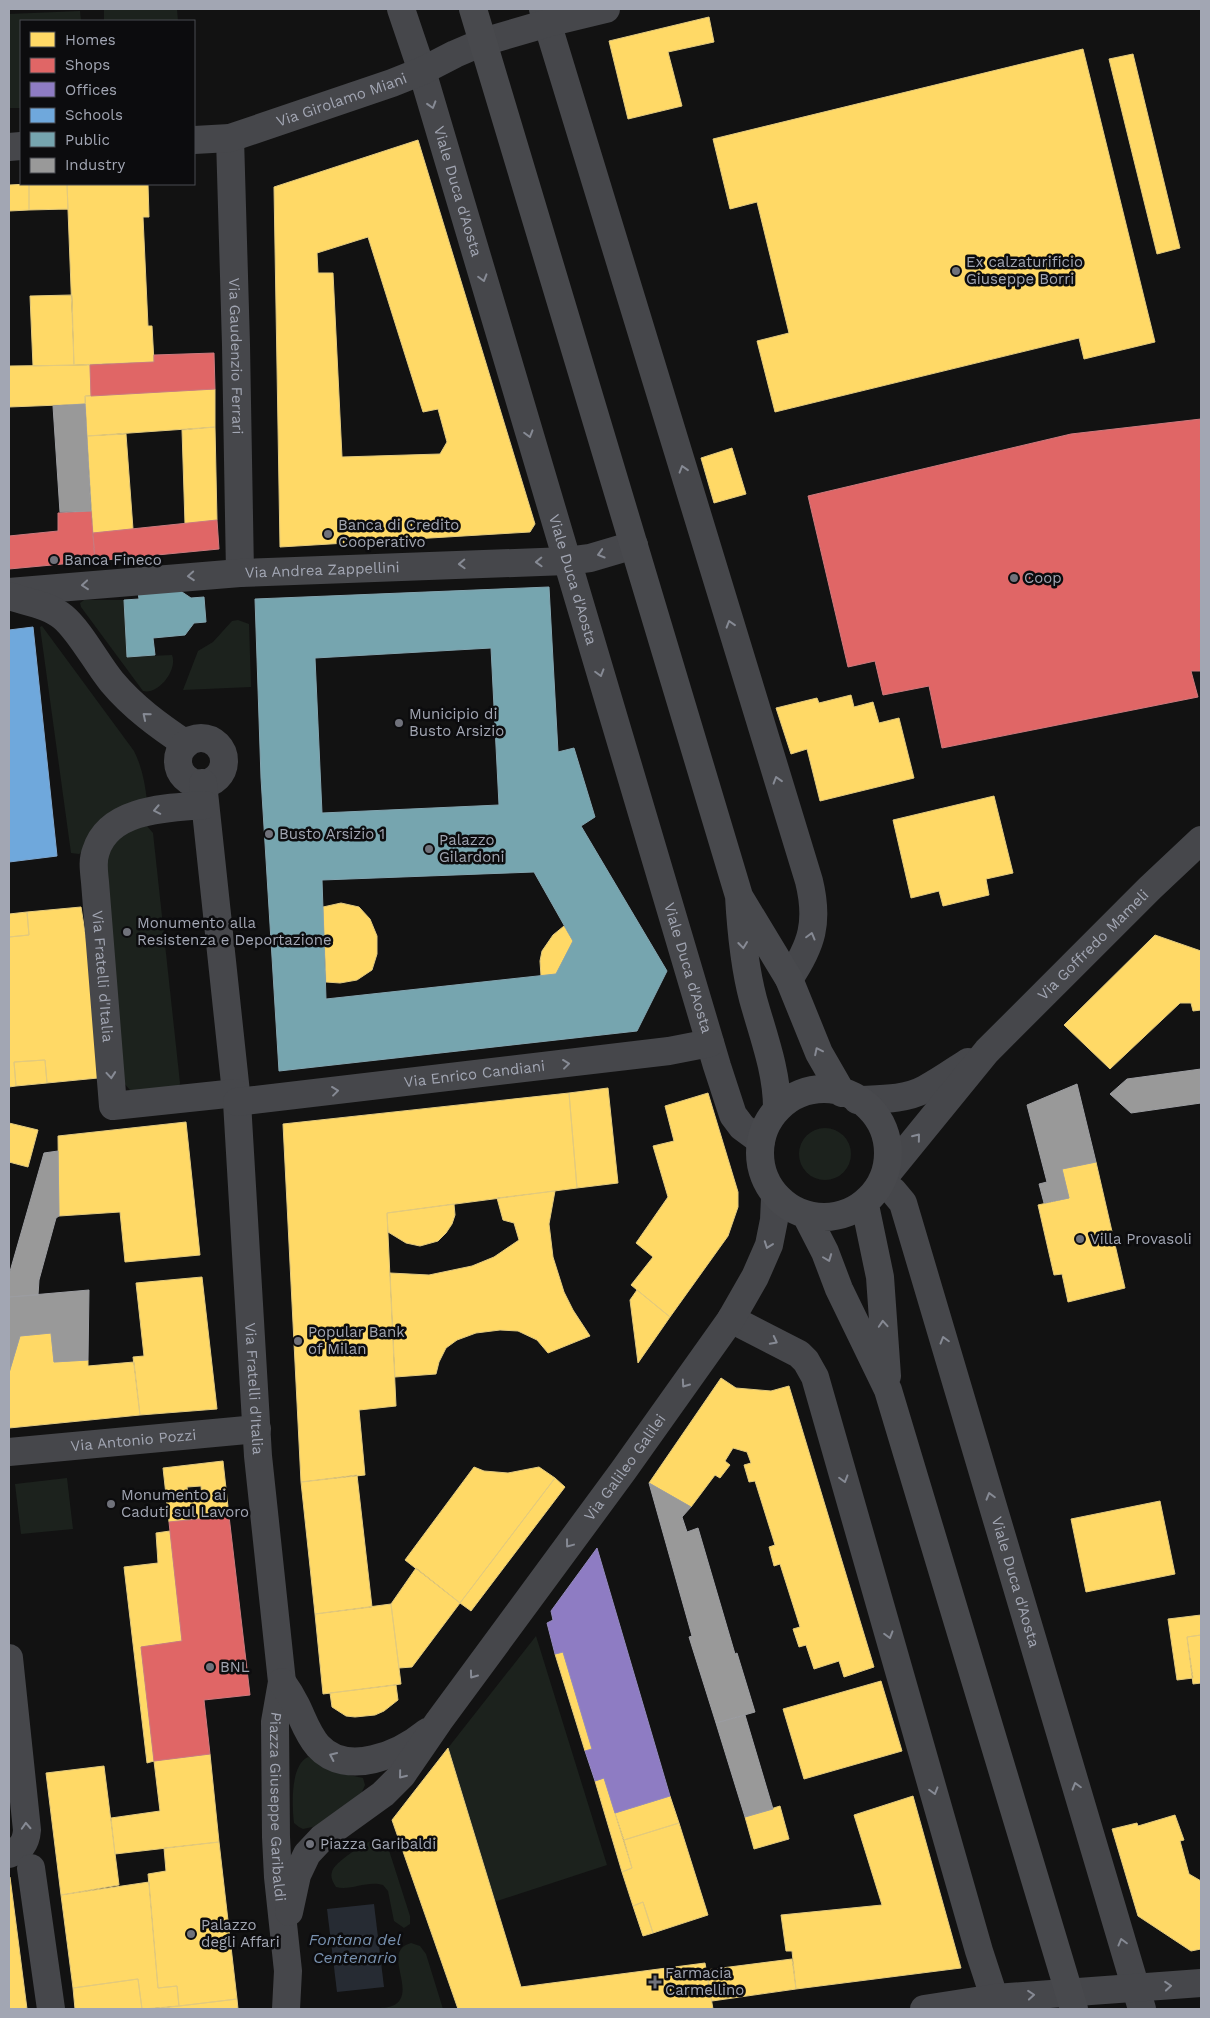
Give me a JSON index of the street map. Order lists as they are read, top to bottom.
{
  "streets": {
    "street": [
      "Via Girolamo Miani",
      "Viale Duca d'Aosta",
      "Via Gaudenzio Ferrari",
      "Via Andrea Zappellini",
      "Via Goffredo Mameli",
      "Via Fratelli d'Italia",
      "Via Enrico Candiani",
      "Via Antonio Pozzi",
      "Via Galileo Galilei",
      "Piazza Giuseppe Garibaldi"
    ]
  },
  "crossings": [
    ["Via Girolamo Miani", "Viale Duca d'Aosta"],
    ["Via Girolamo Miani", "Via Gaudenzio Ferrari"],
    ["Viale Duca d'Aosta", "Via Andrea Zappellini"],
    ["Viale Duca d'Aosta", "Via Goffredo Mameli"],
    ["Viale Duca d'Aosta", "Via Enrico Candiani"],
    ["Viale Duca d'Aosta", "Via Galileo Galilei"],
    ["Via Gaudenzio Ferrari", "Via Andrea Zappellini"],
    ["Via Goffredo Mameli", "Via Galileo Galilei"],
    ["Via Fratelli d'Italia", "Via Enrico Candiani"],
    ["Via Fratelli d'Italia", "Via Antonio Pozzi"],
    ["Via Fratelli d'Italia", "Piazza Giuseppe Garibaldi"],
    ["Via Galileo Galilei", "Piazza Giuseppe Garibaldi"]
  ],
  "one_way": ["Via Andrea Zappellini", "Via Enrico Candiani", "Via Galileo Galilei"],
  "water": ["Fontana del Centenario"],
  "places": {
    "other": [
      "Ex calzaturificio Giuseppe Borri",
      "Banca di Credito Cooperativo",
      "Banca Fineco",
      "Coop",
      "Municipio di Busto Arsizio",
      "Busto Arsizio 1",
      "Palazzo Gilardoni",
      "Monumento alla Resistenza e Deportazione",
      "Villa Provasoli",
      "Popular Bank of Milan",
      "Monumento ai Caduti sul Lavoro",
      "BNL",
      "Piazza Garibaldi",
      "Palazzo degli Affari"
    ],
    "health": ["Farmacia Carmellino"]
  },
  "legend": [
    "Homes",
    "Shops",
    "Offices",
    "Schools",
    "Public",
    "Industry"
  ]
}
